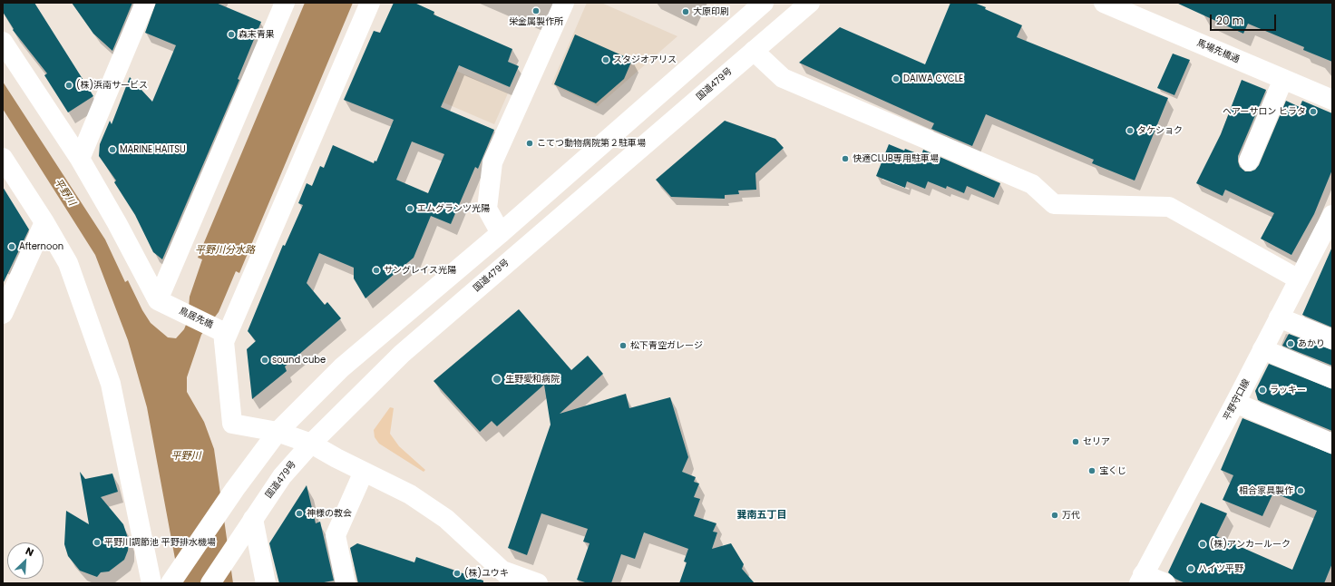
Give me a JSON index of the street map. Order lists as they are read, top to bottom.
{
  "streets": {
    "main road": [
      "馬場先橋通",
      "国道479号",
      "鳥居先橋",
      "平野守口線"
    ]
  },
  "districts": ["巽南五丁目"],
  "water": ["平野川", "平野川分水路"],
  "places": [
    "栄金属製作所",
    "大原印刷",
    "森末青果",
    "スタジオアリス",
    "DAIWA CYCLE",
    "(株)浜南サービス",
    "ヘアーサロン ヒラタ",
    "タケショク",
    "こてつ動物病院第２駐車場",
    "MARINE HAITSU",
    "快適CLUB専用駐車場",
    "エムグランツ光陽",
    "Afternoon",
    "サングレイス光陽",
    "あかり",
    "松下青空ガレージ",
    "sound cube",
    "生野愛和病院",
    "ラッキー",
    "セリア",
    "宝くじ",
    "相合家具製作",
    "神様の教会",
    "万代",
    "平野川調節池 平野排水機場",
    "(株)アンカールーク",
    "ハイツ平野",
    "(株)ユウキ"
  ],
  "scale_bar": "20 m",
  "north": "top right"
}
